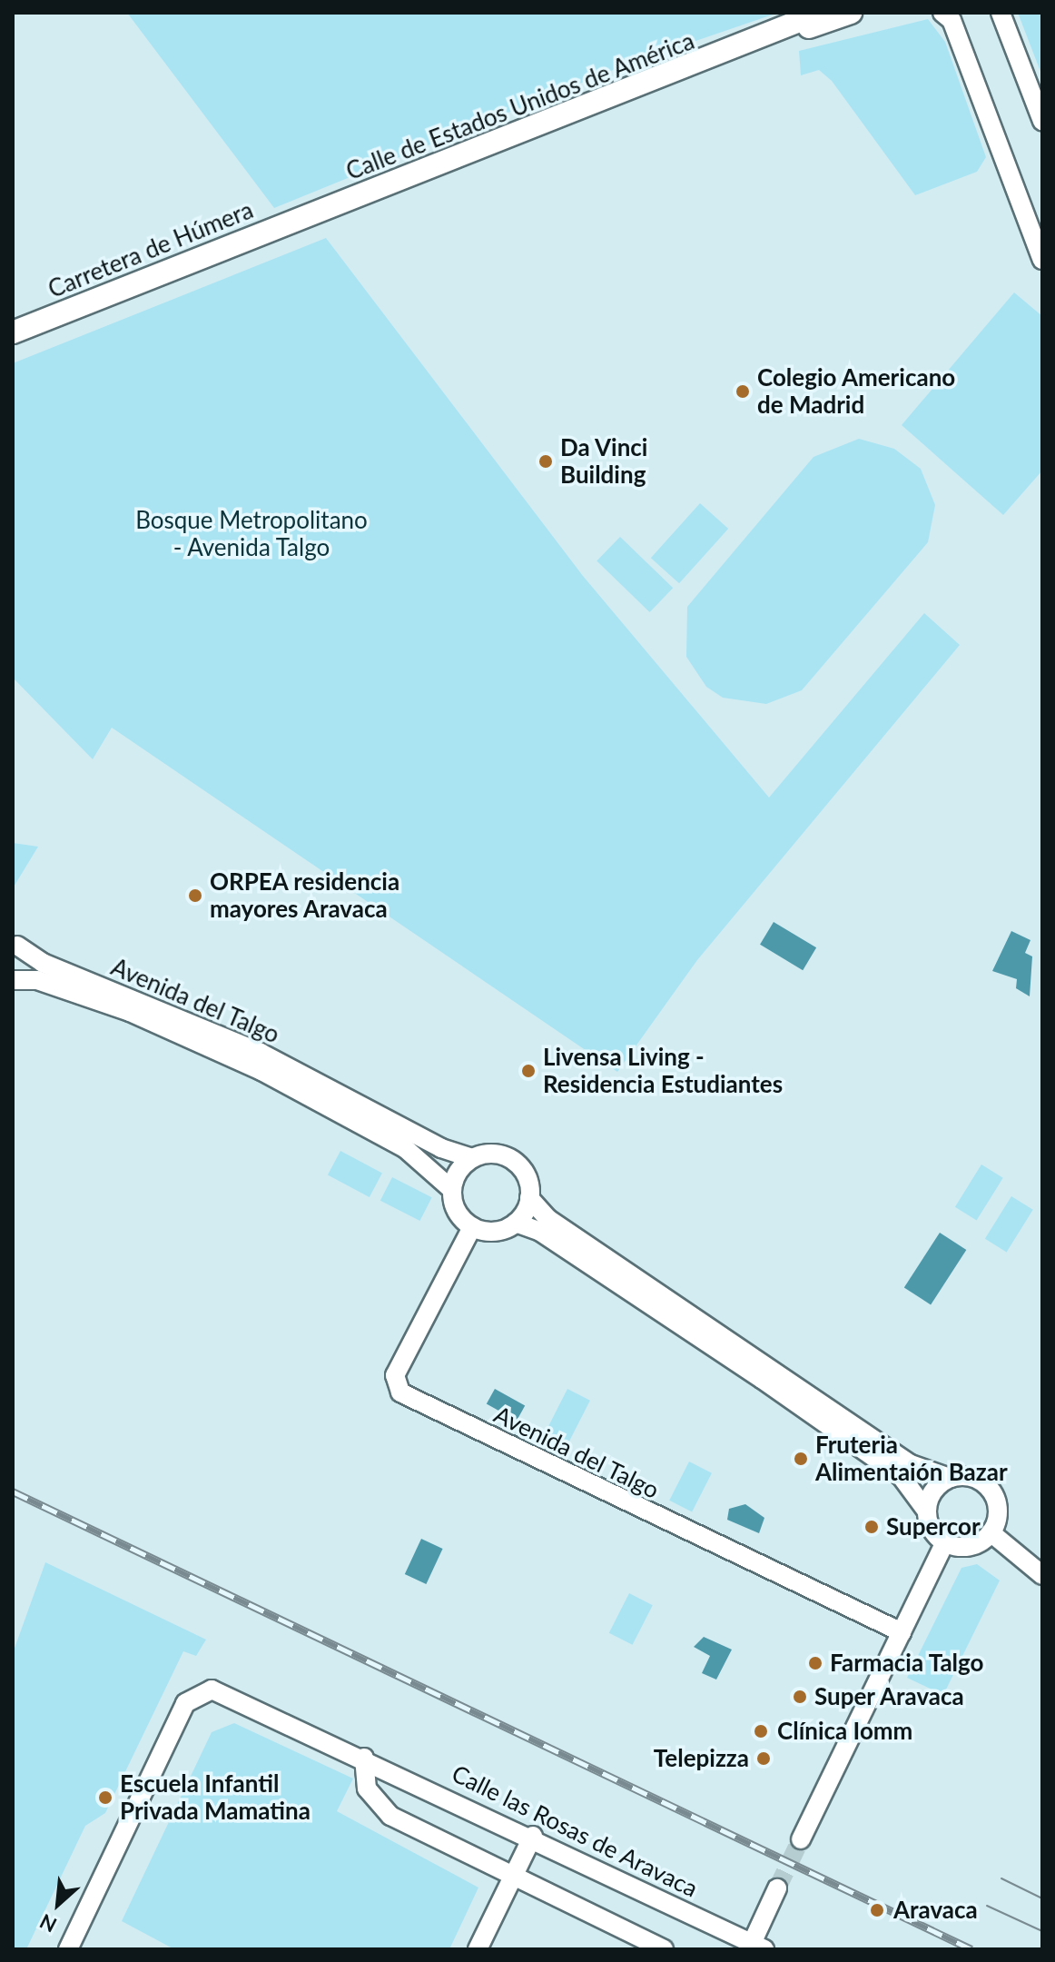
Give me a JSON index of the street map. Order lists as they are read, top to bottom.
{
  "streets": {
    "main road": ["Calle de Estados Unidos de América", "Carretera de Húmera"],
    "street": ["Avenida del Talgo", "Calle las Rosas de Aravaca"]
  },
  "crossings": [
    ["Calle de Estados Unidos de América", "Carretera de Húmera"]
  ],
  "parks": ["Bosque Metropolitano - Avenida Talgo"],
  "places": [
    "Colegio Americano de Madrid",
    "Da Vinci Building",
    "ORPEA residencia mayores Aravaca",
    "Livensa Living - Residencia Estudiantes",
    "Fruteria Alimentaión Bazar",
    "Supercor",
    "Farmacia Talgo",
    "Super Aravaca",
    "Clínica Iomm",
    "Telepizza",
    "Escuela Infantil Privada Mamatina",
    "Aravaca"
  ],
  "north": "bottom left"
}
